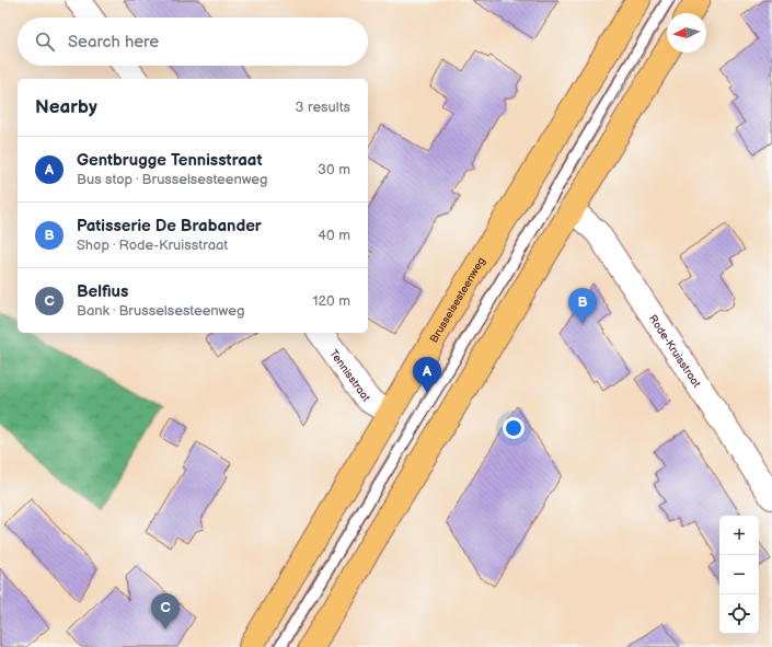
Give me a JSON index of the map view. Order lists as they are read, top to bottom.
{
  "streets": {
    "main road": ["Brusselsesteenweg"],
    "street": ["Rode-Kruisstraat", "Tennisstraat"]
  },
  "crossings": [
    ["Brusselsesteenweg", "Tennisstraat"]
  ],
  "north": "left",
  "page": {
    "search": "Search here",
    "heading": ["Nearby", "3 results"],
    "list": [
      {
        "mark": "A",
        "name": "Gentbrugge Tennisstraat",
        "note": "Bus stop · Brusselsesteenweg",
        "value": "30 m"
      },
      {
        "mark": "B",
        "name": "Patisserie De Brabander",
        "note": "Shop · Rode-Kruisstraat",
        "value": "40 m"
      },
      {
        "mark": "C",
        "name": "Belfius",
        "note": "Bank · Brusselsesteenweg",
        "value": "120 m"
      }
    ],
    "pins": ["B", "A", "C"],
    "map_buttons": ["+", "−"]
  }
}
